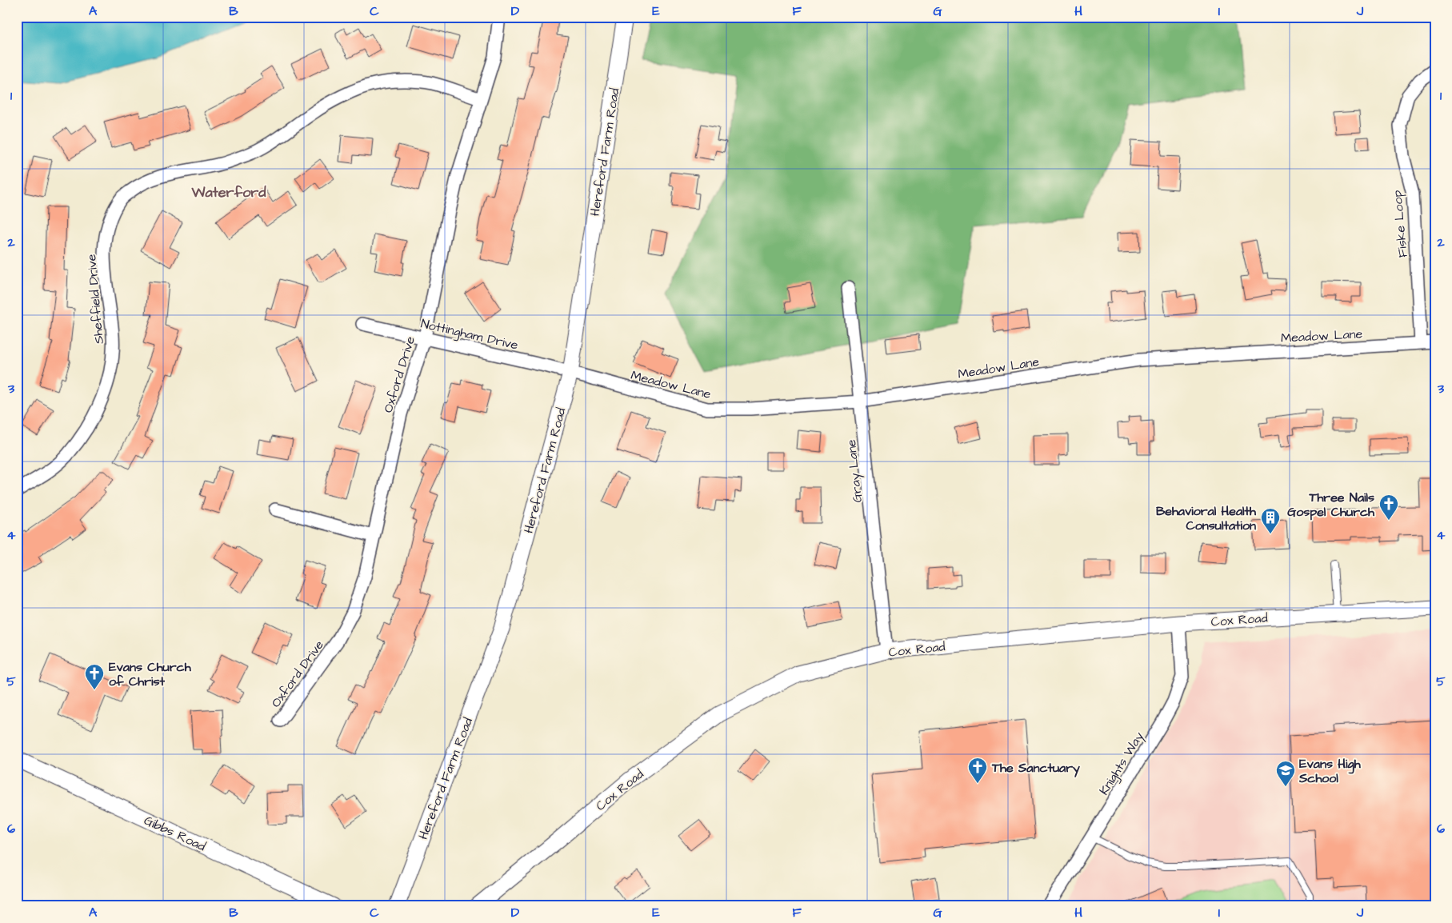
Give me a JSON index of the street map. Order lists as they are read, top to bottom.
{
  "streets": {
    "street": [
      "Hereford Farm Road",
      "Fiske Loop",
      "Sheffield Drive",
      "Nottingham Drive",
      "Meadow Lane",
      "Oxford Drive",
      "Gray Lane",
      "Cox Road",
      "Knights Way",
      "Gibbs Road"
    ]
  },
  "crossings": [
    ["Hereford Farm Road", "Nottingham Drive"],
    ["Hereford Farm Road", "Meadow Lane"],
    ["Fiske Loop", "Meadow Lane"],
    ["Sheffield Drive", "Oxford Drive"],
    ["Nottingham Drive", "Meadow Lane"],
    ["Nottingham Drive", "Oxford Drive"],
    ["Meadow Lane", "Gray Lane"],
    ["Gray Lane", "Cox Road"],
    ["Cox Road", "Knights Way"]
  ],
  "districts": ["Waterford"],
  "places": {
    "church": ["Three Nails Gospel Church", "Evans Church of Christ", "The Sanctuary"],
    "building": ["Behavioral Health Consultation"],
    "school or university": ["Evans High School"]
  },
  "grid": {
    "columns": [
      "A",
      "B",
      "C",
      "D",
      "E",
      "F",
      "G",
      "H",
      "I",
      "J"
    ],
    "rows": [
      "1",
      "2",
      "3",
      "4",
      "5",
      "6"
    ]
  }
}
